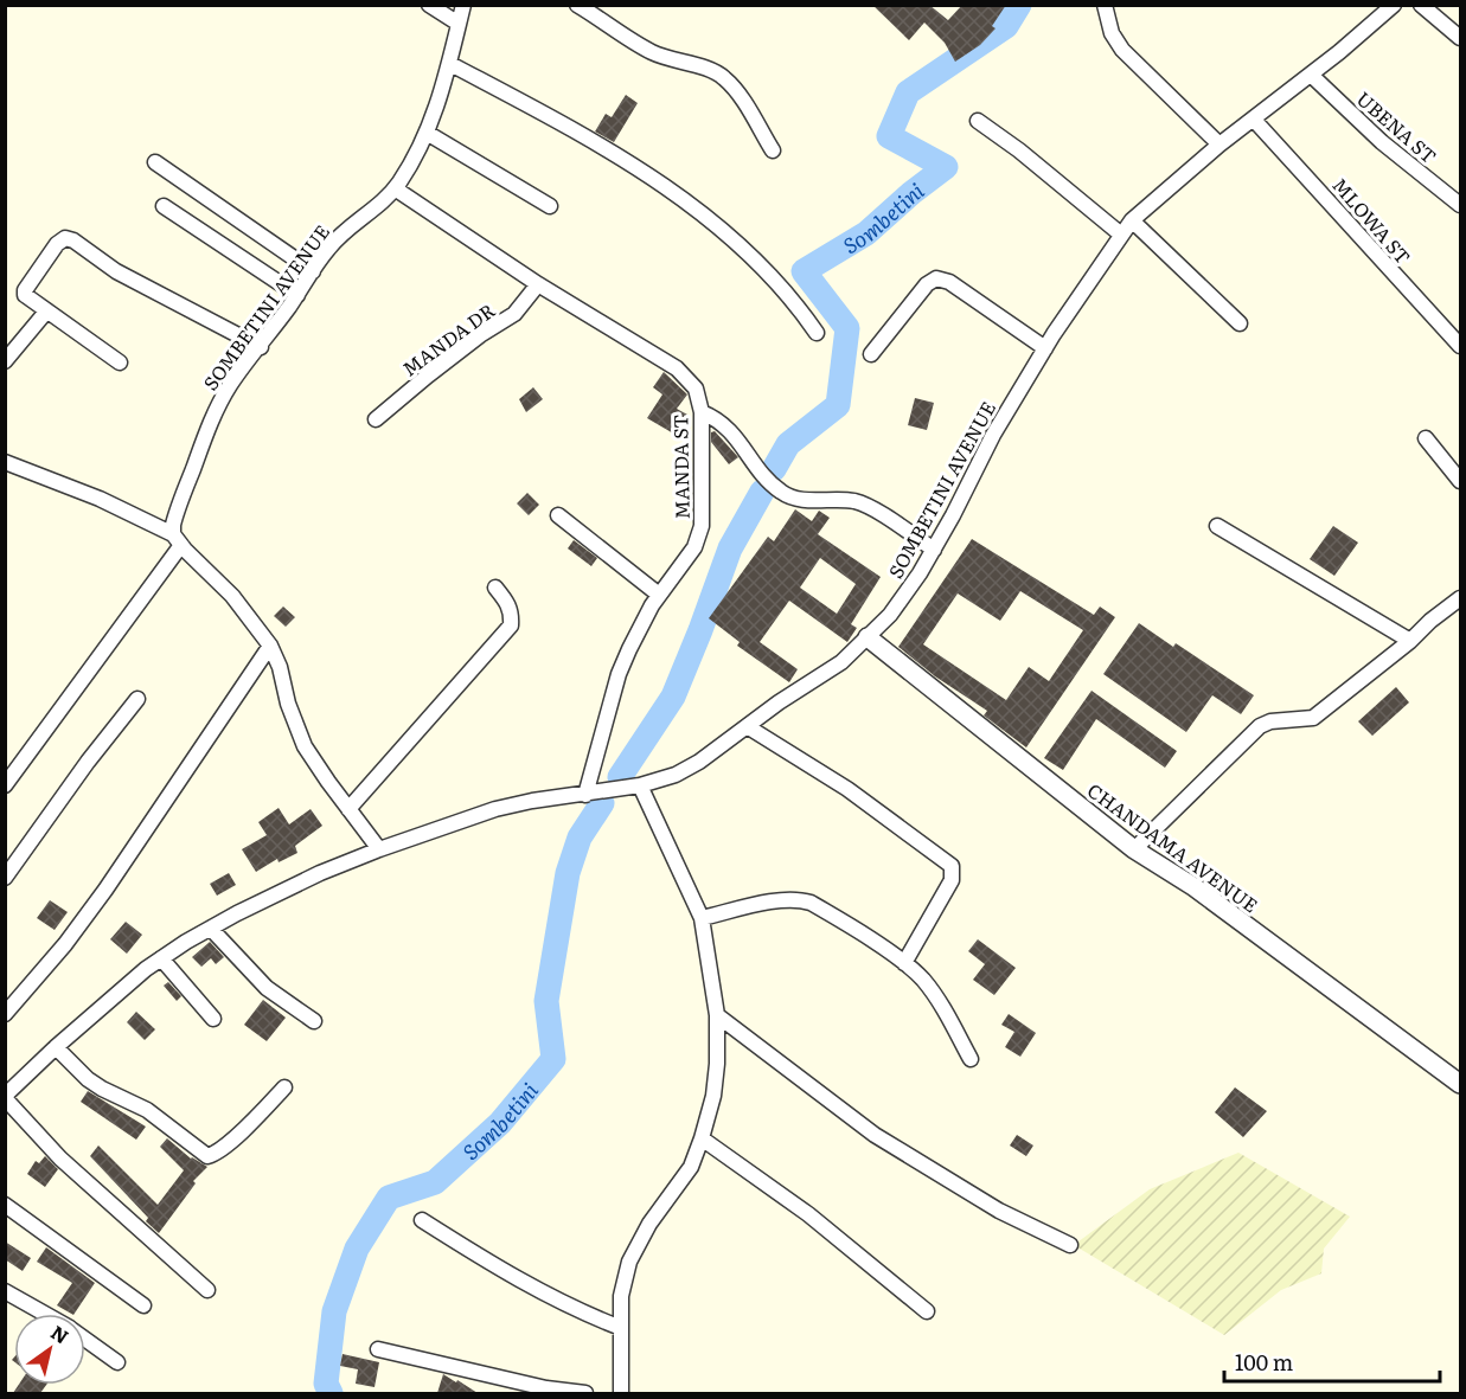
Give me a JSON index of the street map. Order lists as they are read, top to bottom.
{
  "streets": {
    "street": [
      "UBENA ST",
      "MLOWA ST",
      "SOMBETINI AVENUE",
      "MANDA DR",
      "MANDA ST",
      "CHANDAMA AVENUE"
    ]
  },
  "crossings": [
    ["UBENA ST", "SOMBETINI AVENUE"],
    ["MLOWA ST", "SOMBETINI AVENUE"],
    ["SOMBETINI AVENUE", "MANDA ST"],
    ["SOMBETINI AVENUE", "CHANDAMA AVENUE"],
    ["MANDA DR", "MANDA ST"]
  ],
  "water": ["Sombetini"],
  "scale_bar": "100 m",
  "north": "top right"
}
